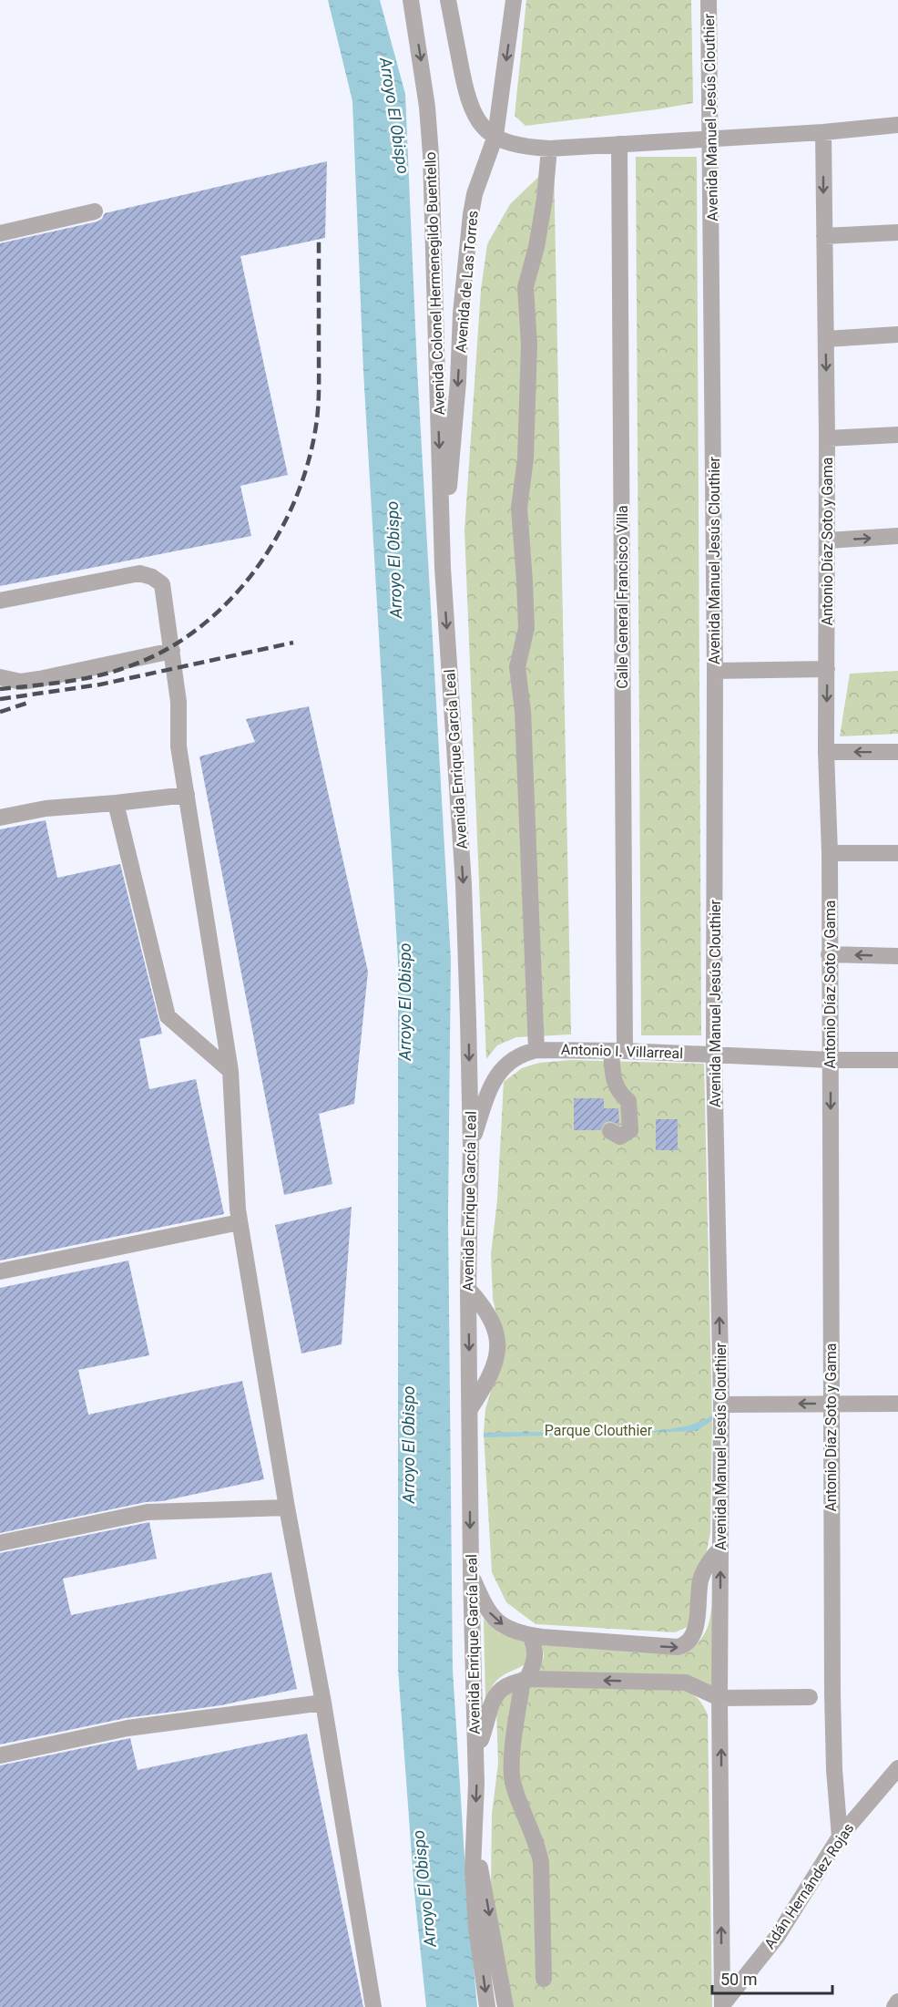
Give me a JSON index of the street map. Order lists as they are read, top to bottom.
{
  "streets": {
    "street": [
      "Avenida Manuel Jesús Clouthier",
      "Avenida de Las Torres",
      "Avenida Colonel Hermenegildo Buentello",
      "Antonio Díaz Soto y Gama",
      "Calle General Francisco Villa",
      "Avenida Enrique García Leal",
      "Antonio I. Villarreal",
      "Adán Hernández Rojas"
    ]
  },
  "crossings": [
    ["Avenida Manuel Jesús Clouthier", "Antonio I. Villarreal"],
    ["Avenida Manuel Jesús Clouthier", "Adán Hernández Rojas"],
    ["Avenida de Las Torres", "Avenida Colonel Hermenegildo Buentello"],
    ["Avenida de Las Torres", "Avenida Enrique García Leal"],
    ["Avenida Colonel Hermenegildo Buentello", "Avenida Enrique García Leal"],
    ["Antonio Díaz Soto y Gama", "Antonio I. Villarreal"],
    ["Antonio Díaz Soto y Gama", "Adán Hernández Rojas"],
    ["Calle General Francisco Villa", "Antonio I. Villarreal"],
    ["Avenida Enrique García Leal", "Antonio I. Villarreal"]
  ],
  "one_way": ["Avenida Manuel Jesús Clouthier", "Antonio Díaz Soto y Gama"],
  "water": ["Arroyo El Obispo"],
  "parks": ["Parque Clouthier"],
  "scale_bar": "50 m"
}
